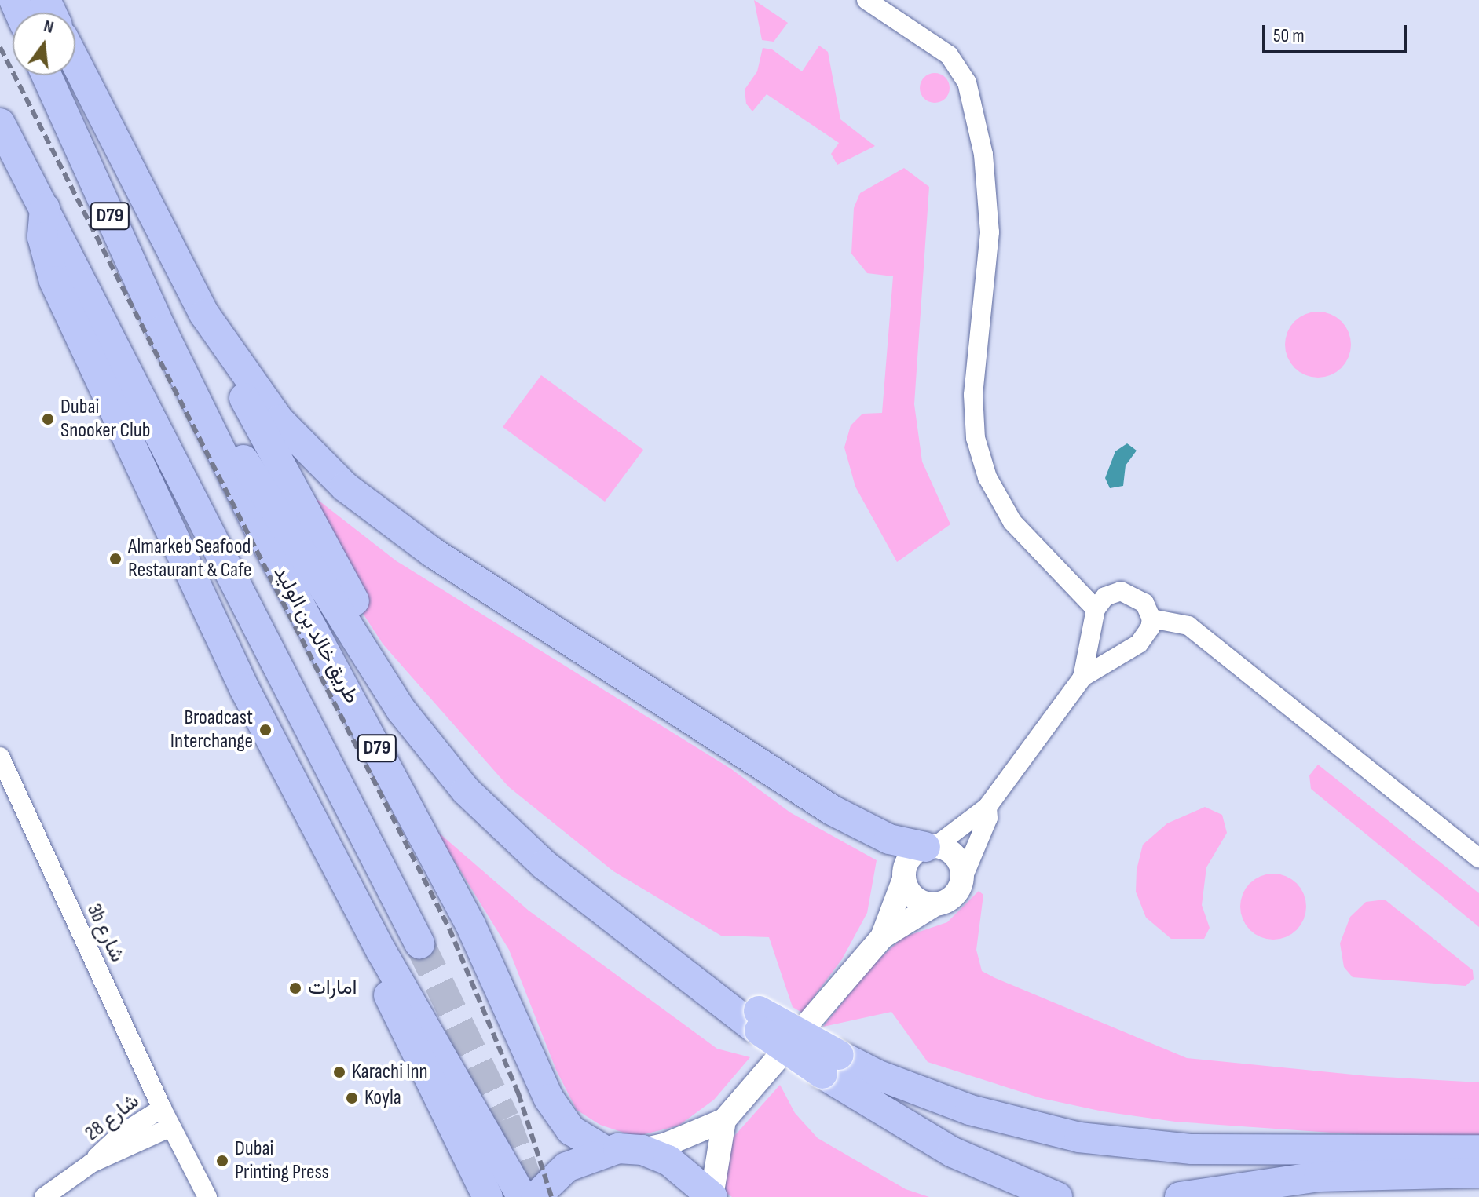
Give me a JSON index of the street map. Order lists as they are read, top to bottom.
{
  "streets": {
    "main road": ["D79", "طريق خالد بن الوليد"],
    "street": ["3b شارع", "شارع 28"]
  },
  "crossings": [
    ["3b شارع", "شارع 28"]
  ],
  "places": [
    "Dubai Snooker Club",
    "Almarkeb Seafood Restaurant & Cafe",
    "Broadcast Interchange",
    "امارات",
    "Karachi Inn",
    "Koyla",
    "Dubai Printing Press"
  ],
  "scale_bar": "50 m",
  "north": "top"
}
